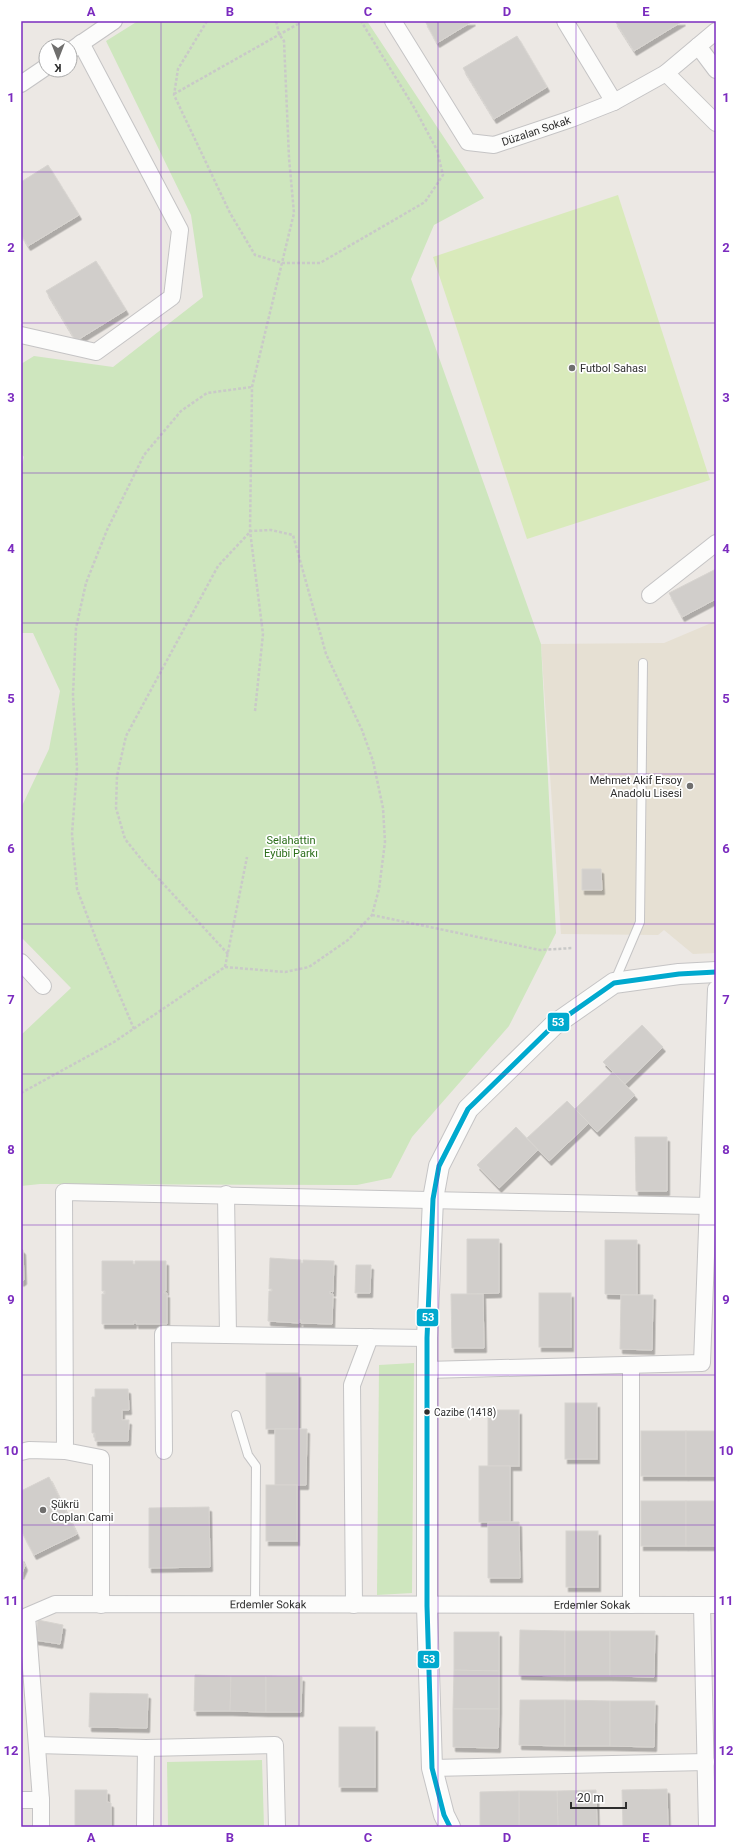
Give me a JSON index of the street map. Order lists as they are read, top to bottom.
{
  "streets": {
    "street": ["Düzalan Sokak", "Erdemler Sokak"]
  },
  "parks": ["Selahattin Eyübi Parkı"],
  "places": [
    "Futbol Sahası",
    "Mehmet Akif Ersoy Anadolu Lisesi",
    "Cazibe (1418)",
    "Şükrü Coplan Cami"
  ],
  "lines": ["transit line 53"],
  "scale_bar": "20 m",
  "north": "bottom",
  "grid": {
    "columns": [
      "A",
      "B",
      "C",
      "D",
      "E"
    ],
    "rows": [
      "1",
      "2",
      "3",
      "4",
      "5",
      "6",
      "7",
      "8",
      "9",
      "10",
      "11",
      "12"
    ]
  }
}
